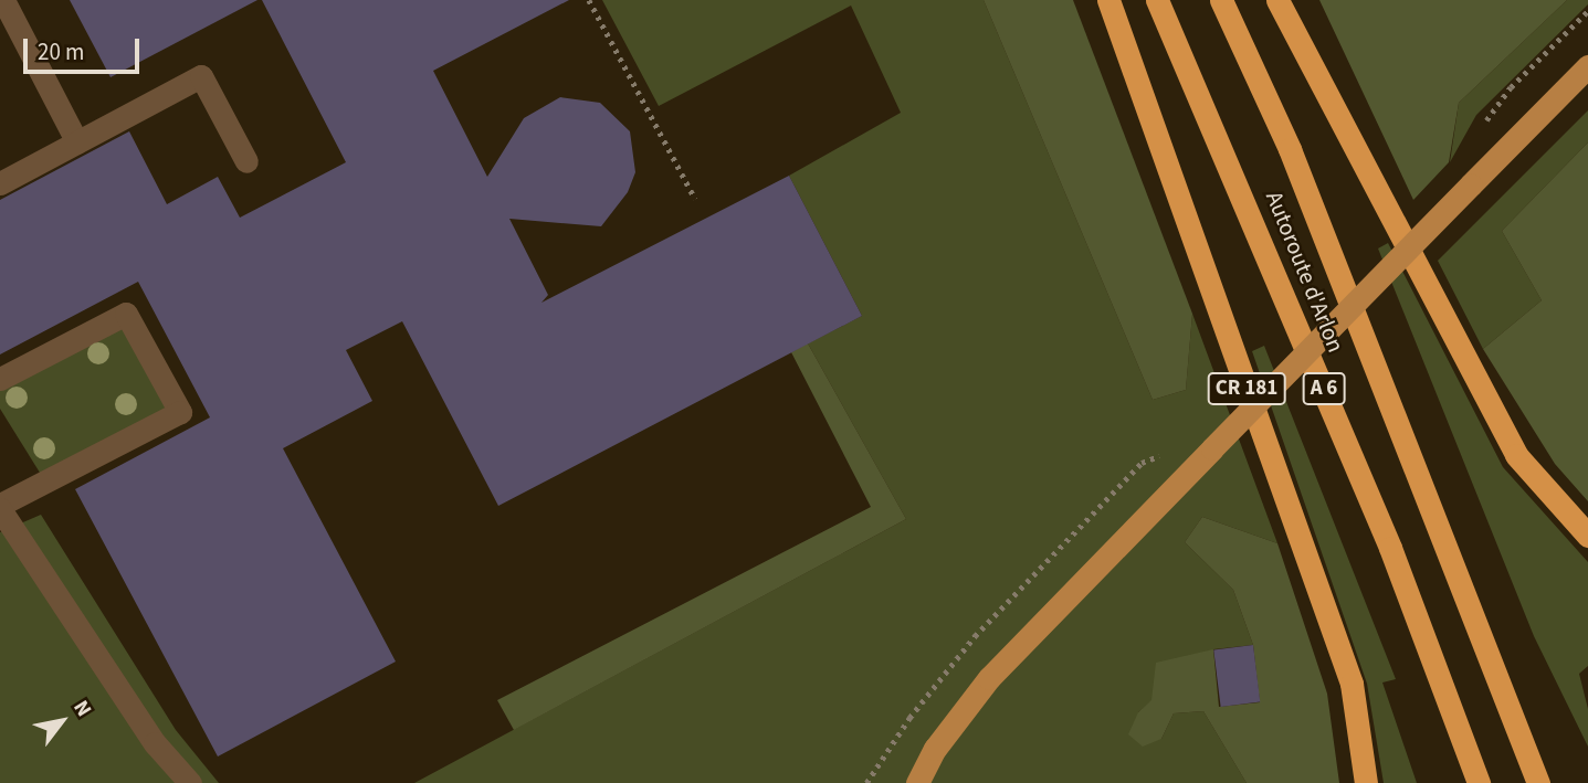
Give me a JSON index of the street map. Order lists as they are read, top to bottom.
{
  "streets": {
    "highway": ["Autoroute d'Arlon", "CR 181", "A 6"]
  },
  "scale_bar": "20 m",
  "north": "top right"
}
